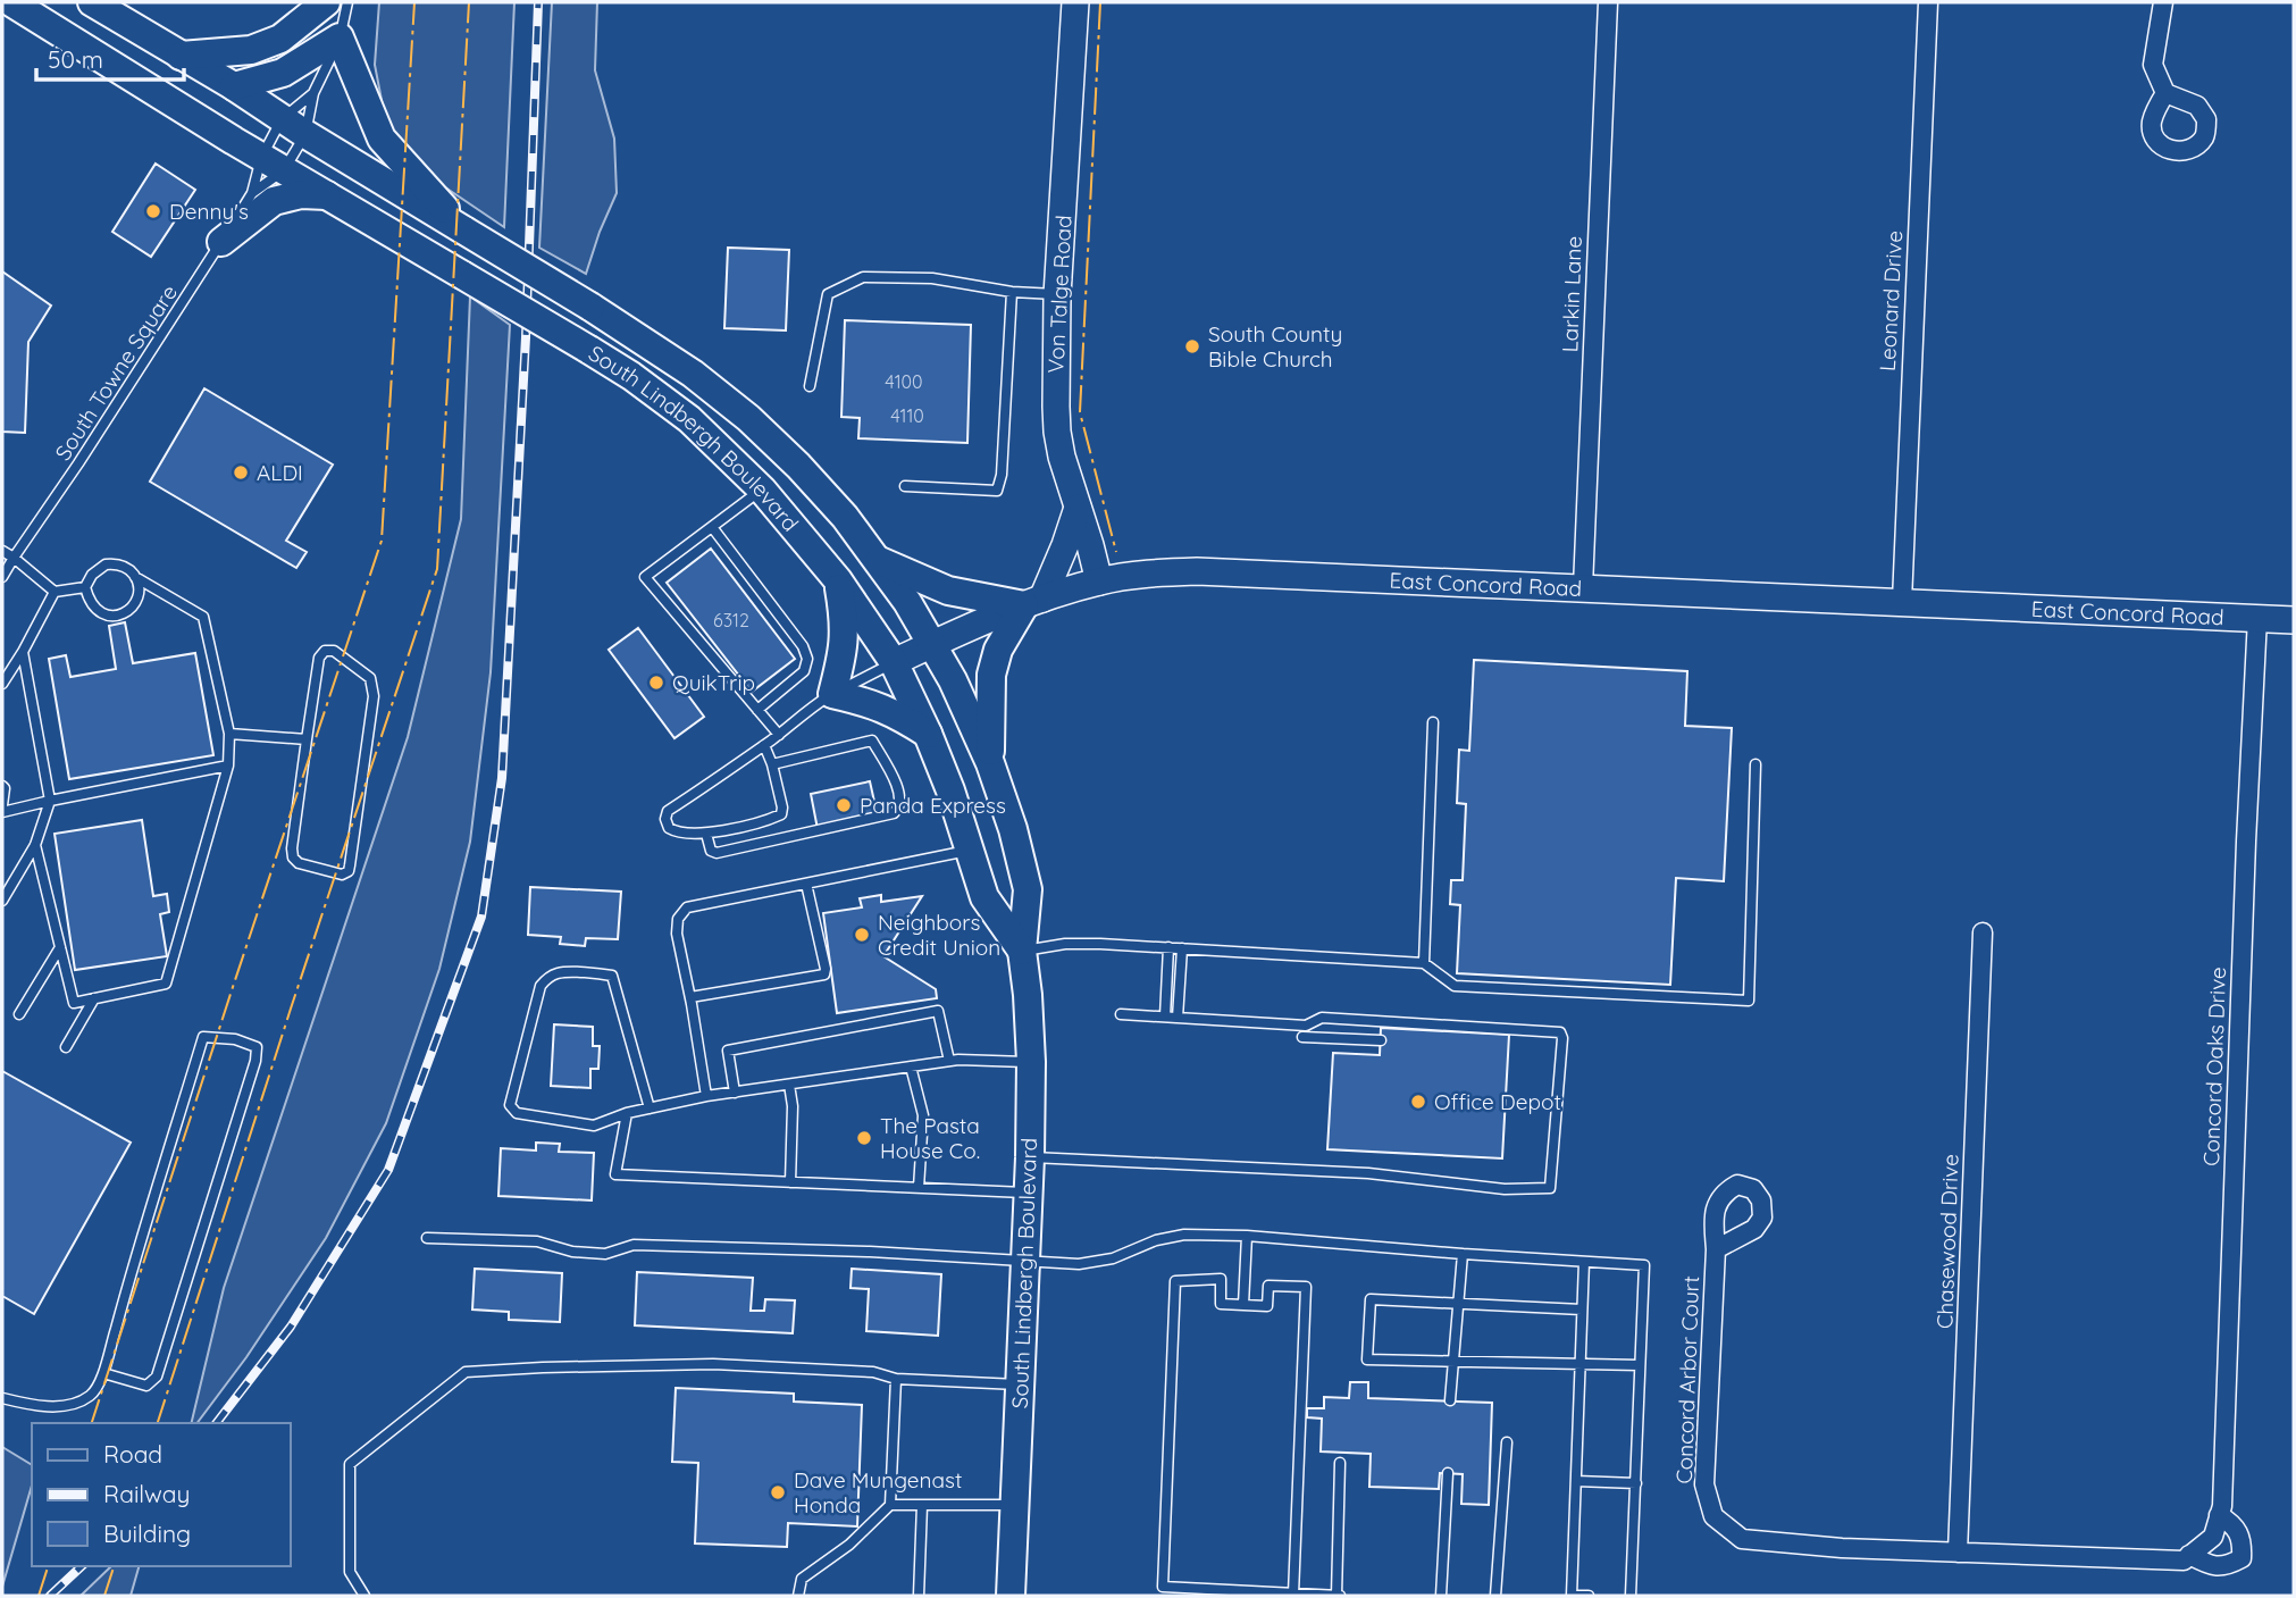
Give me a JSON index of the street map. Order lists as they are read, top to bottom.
{
  "streets": {
    "main road": ["South Lindbergh Boulevard"],
    "street": [
      "Von Talge Road",
      "Larkin Lane",
      "Leonard Drive",
      "East Concord Road",
      "Concord Oaks Drive",
      "Chasewood Drive",
      "Concord Arbor Court"
    ],
    "lane": ["South Towne Square"]
  },
  "crossings": [
    ["Von Talge Road", "East Concord Road"],
    ["Larkin Lane", "East Concord Road"],
    ["Leonard Drive", "East Concord Road"],
    ["South Towne Square", "South Lindbergh Boulevard"],
    ["South Lindbergh Boulevard", "East Concord Road"],
    ["East Concord Road", "Concord Oaks Drive"],
    ["Chasewood Drive", "Concord Arbor Court"]
  ],
  "places": [
    "Denny's",
    "South County Bible Church",
    "ALDI",
    "QuikTrip",
    "Panda Express",
    "Neighbors Credit Union",
    "Office Depot",
    "The Pasta House Co.",
    "Dave Mungenast Honda"
  ],
  "house_numbers": ["4100", "4110", "6312"],
  "legend": ["Road", "Railway", "Building"],
  "scale_bar": "50 m"
}
